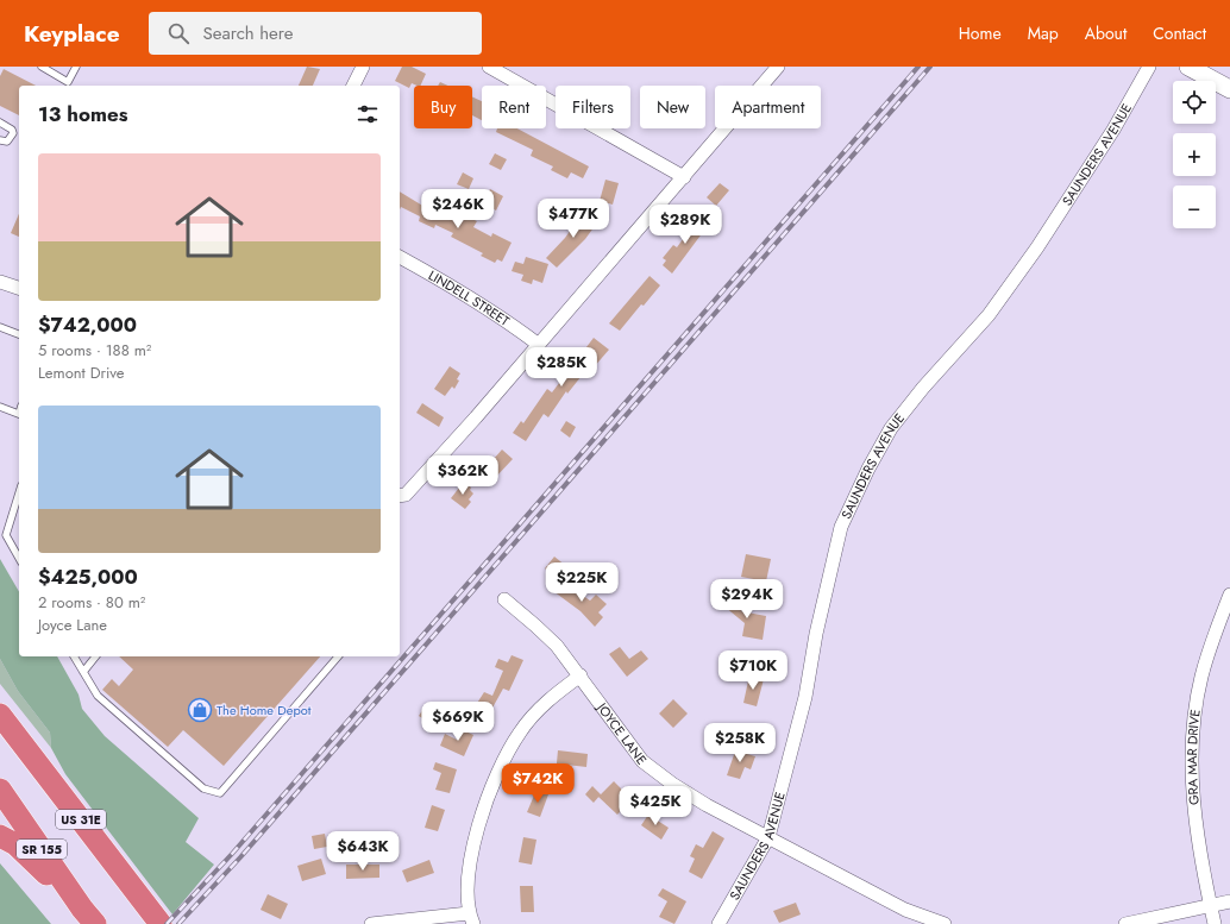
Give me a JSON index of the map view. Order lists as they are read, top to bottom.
{
  "streets": {
    "highway": ["US 31E", "SR 155"],
    "street": [
      "SAUNDERS AVENUE",
      "LINDELL STREET",
      "JOYCE LANE",
      "GRA MAR DRIVE"
    ]
  },
  "crossings": [
    ["SAUNDERS AVENUE", "JOYCE LANE"]
  ],
  "places": {
    "shop": ["The Home Depot"]
  },
  "page": {
    "header": "Keyplace",
    "search": "Search here",
    "nav": [
      "Home",
      "Map",
      "About",
      "Contact"
    ],
    "map_buttons": ["+", "−"],
    "chip": [
      "Buy",
      "Rent",
      "Filters",
      "New",
      "Apartment"
    ],
    "heading": "13 homes",
    "list": [
      {
        "name": "$742,000",
        "note": "5 rooms · 188 m² · Lemont Drive"
      },
      {
        "name": "$425,000",
        "note": "2 rooms · 80 m² · Joyce Lane"
      }
    ],
    "price": [
      "$246K",
      "$477K",
      "$289K",
      "$285K",
      "$362K",
      "$225K",
      "$294K",
      "$710K",
      "$669K",
      "$258K",
      "$742K",
      "$425K",
      "$643K"
    ]
  }
}
